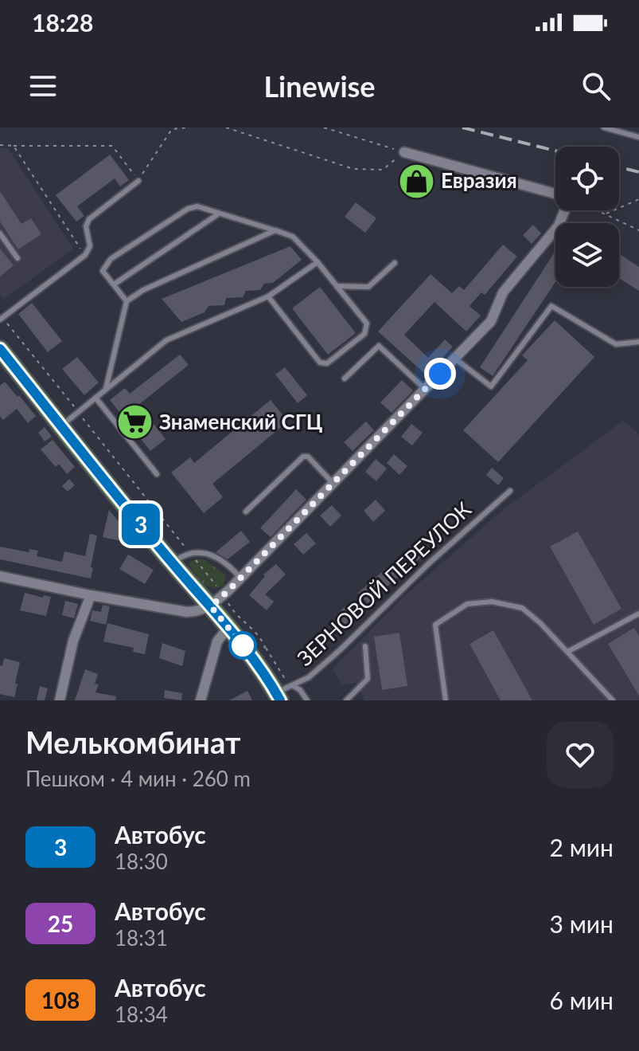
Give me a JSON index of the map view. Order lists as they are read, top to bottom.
{
  "streets": {
    "lane": ["ЗЕРНОВОЙ ПЕРЕУЛОК"]
  },
  "places": {
    "shop": ["Евразия"],
    "supermarket": ["Знаменский СГЦ"]
  },
  "lines": ["bus line 3"],
  "page": {
    "status": "18:28",
    "header": "Linewise",
    "on_map": "3",
    "heading": ["Мелькомбинат", "Пешком · 4 мин · 260 m"],
    "list": [
      {
        "mark": "3",
        "name": "Автобус",
        "note": "18:30",
        "value": "2 мин"
      },
      {
        "mark": "25",
        "name": "Автобус",
        "note": "18:31",
        "value": "3 мин"
      },
      {
        "mark": "108",
        "name": "Автобус",
        "note": "18:34",
        "value": "6 мин"
      }
    ]
  }
}
